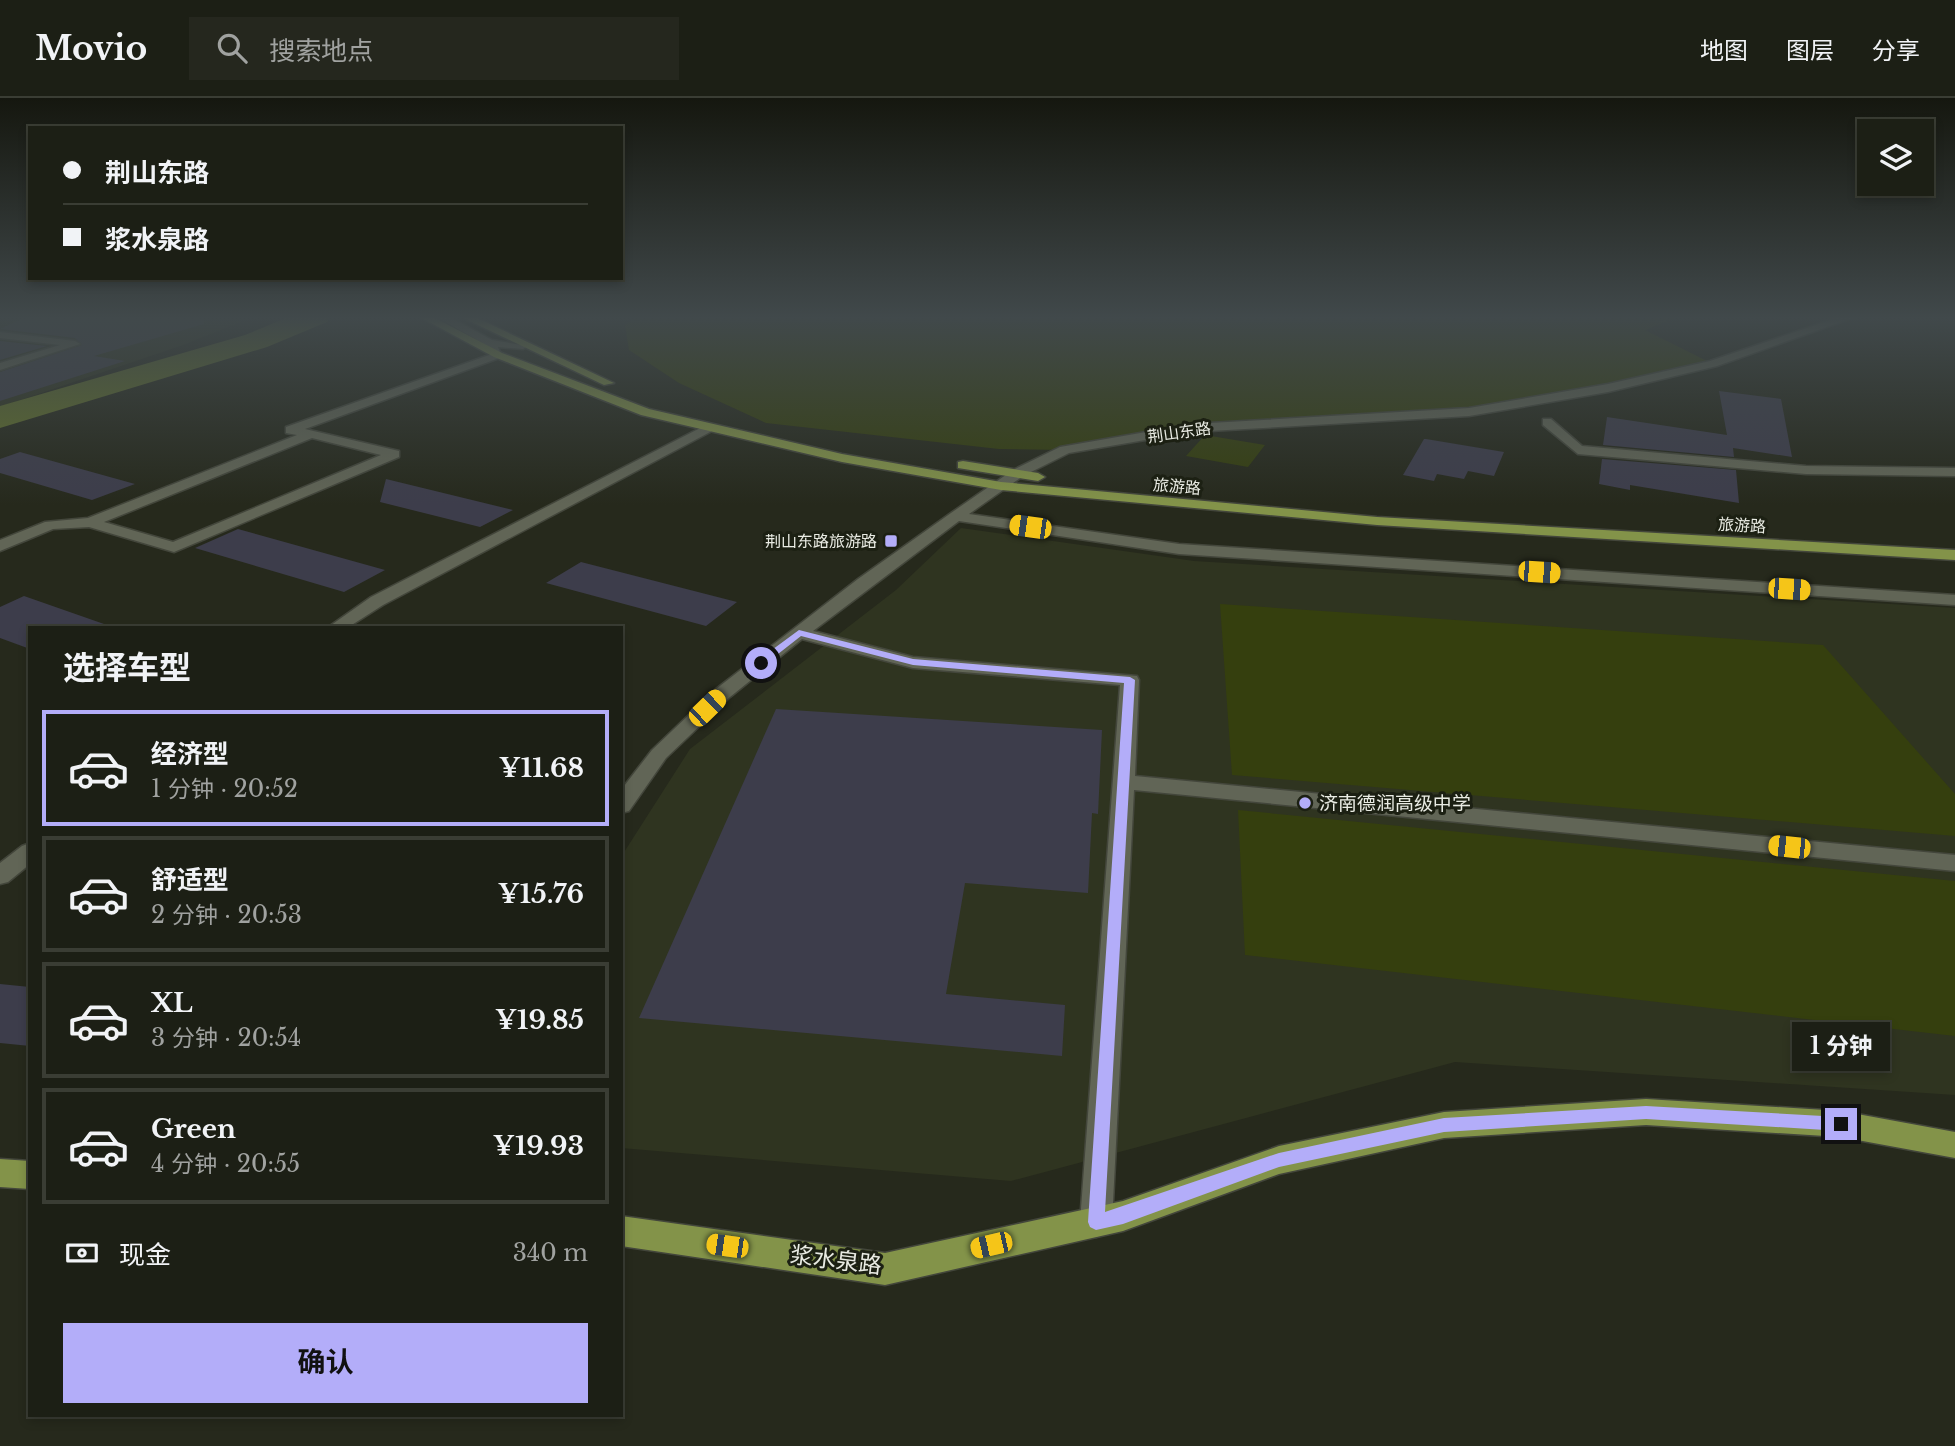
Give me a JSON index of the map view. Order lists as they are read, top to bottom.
{
  "streets": {
    "main road": ["旅游路", "浆水泉路"],
    "street": ["荆山东路"]
  },
  "crossings": [
    ["荆山东路", "旅游路"]
  ],
  "places": {
    "transit": ["荆山东路旅游路"],
    "other": ["济南德润高级中学"]
  },
  "page": {
    "header": "Movio",
    "search": "搜索地点",
    "nav": ["地图", "图层", "分享"],
    "banner": ["荆山东路", "浆水泉路"],
    "heading": "选择车型",
    "list": [
      {
        "name": "经济型",
        "note": "1 分钟 · 20:52",
        "value": "¥11.68"
      },
      {
        "name": "舒适型",
        "note": "2 分钟 · 20:53",
        "value": "¥15.76"
      },
      {
        "name": "XL",
        "note": "3 分钟 · 20:54",
        "value": "¥19.85"
      },
      {
        "name": "Green",
        "note": "4 分钟 · 20:55",
        "value": "¥19.93"
      }
    ],
    "bubble": "1 分钟",
    "pay": ["现金", "340 m"],
    "buttons": "确认"
  }
}
